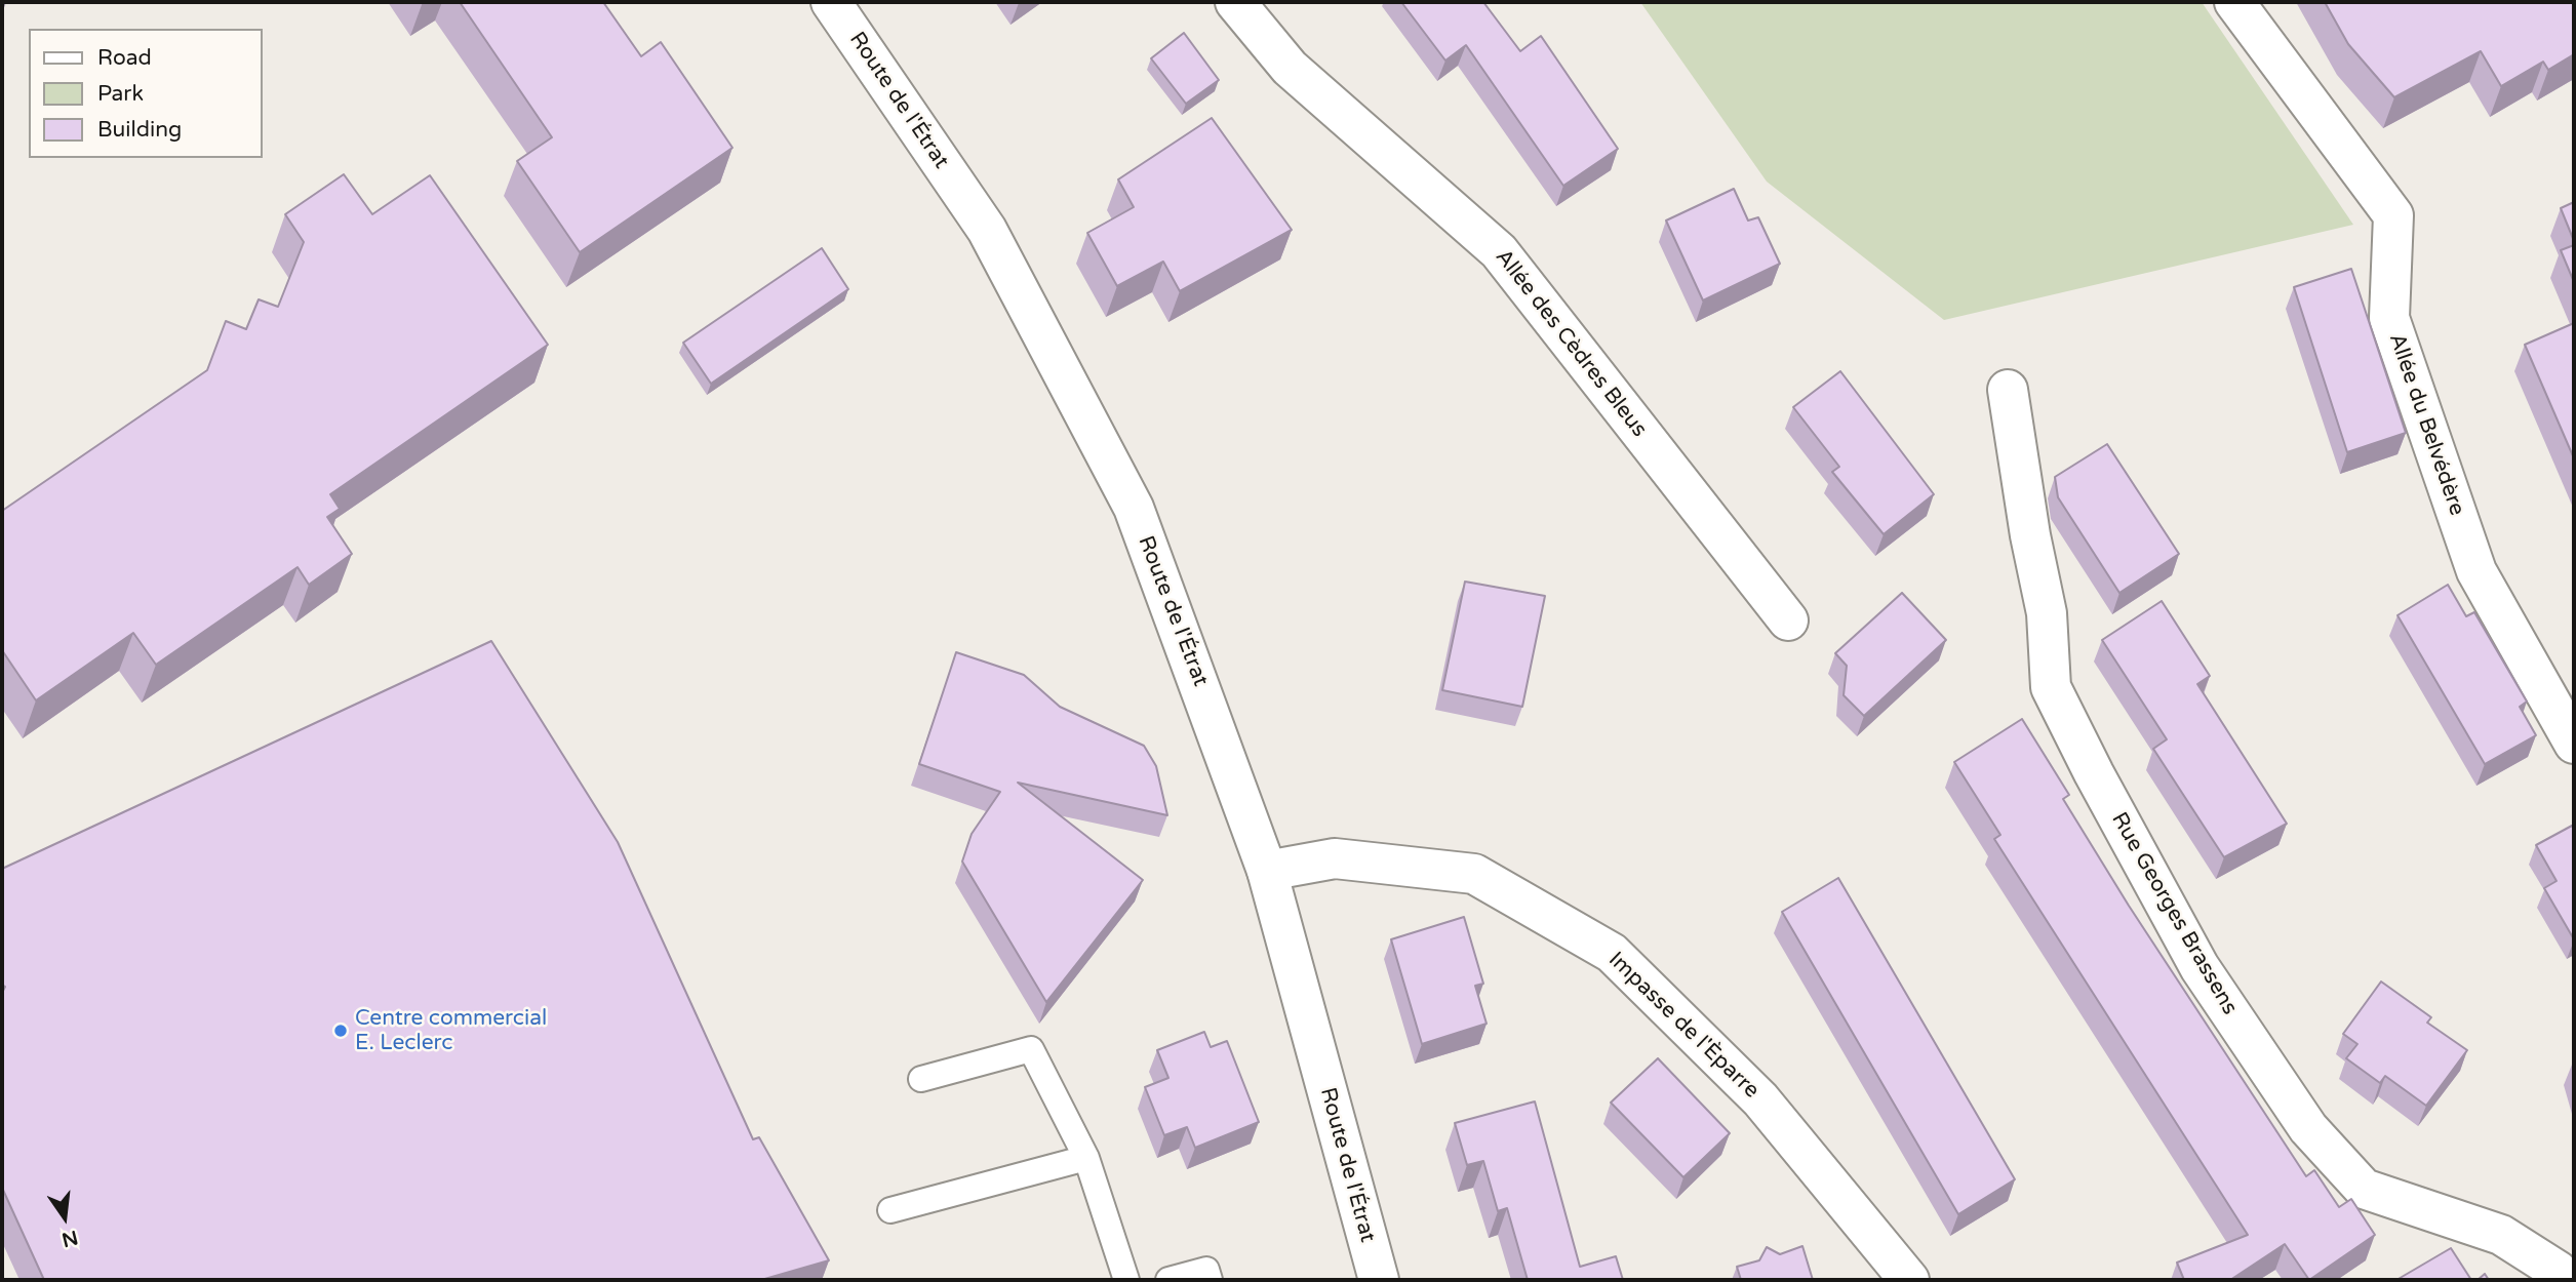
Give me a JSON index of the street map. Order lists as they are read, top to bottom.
{
  "streets": {
    "street": [
      "Route de l'Étrat",
      "Allée des Cèdres Bleus",
      "Allée du Belvédère",
      "Rue Georges Brassens",
      "Impasse de l'Èparre"
    ]
  },
  "crossings": [
    ["Route de l'Étrat", "Impasse de l'Èparre"]
  ],
  "places": ["Centre commercial E. Leclerc"],
  "legend": ["Road", "Park", "Building"],
  "north": "bottom"
}
